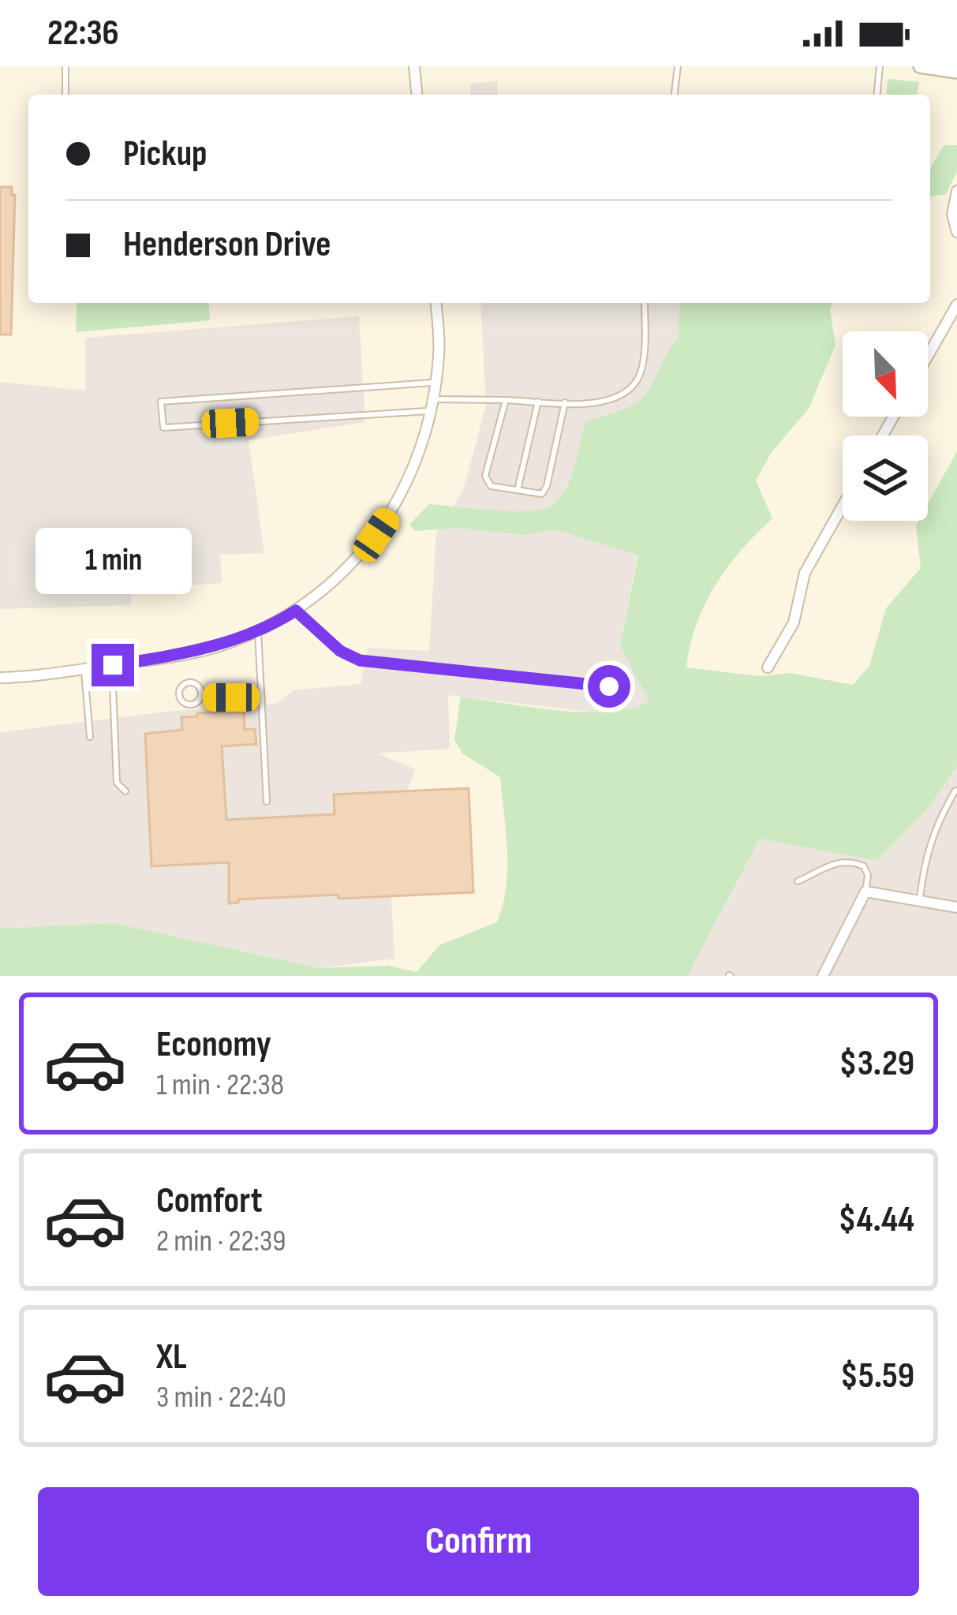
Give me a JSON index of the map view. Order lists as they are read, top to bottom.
{
  "north": "bottom right",
  "page": {
    "status": "22:36",
    "banner": ["Pickup", "Henderson Drive"],
    "bubble": "1 min",
    "list": [
      {
        "name": "Economy",
        "note": "1 min · 22:38",
        "value": "$3.29"
      },
      {
        "name": "Comfort",
        "note": "2 min · 22:39",
        "value": "$4.44"
      },
      {
        "name": "XL",
        "note": "3 min · 22:40",
        "value": "$5.59"
      }
    ],
    "buttons": "Confirm"
  }
}
